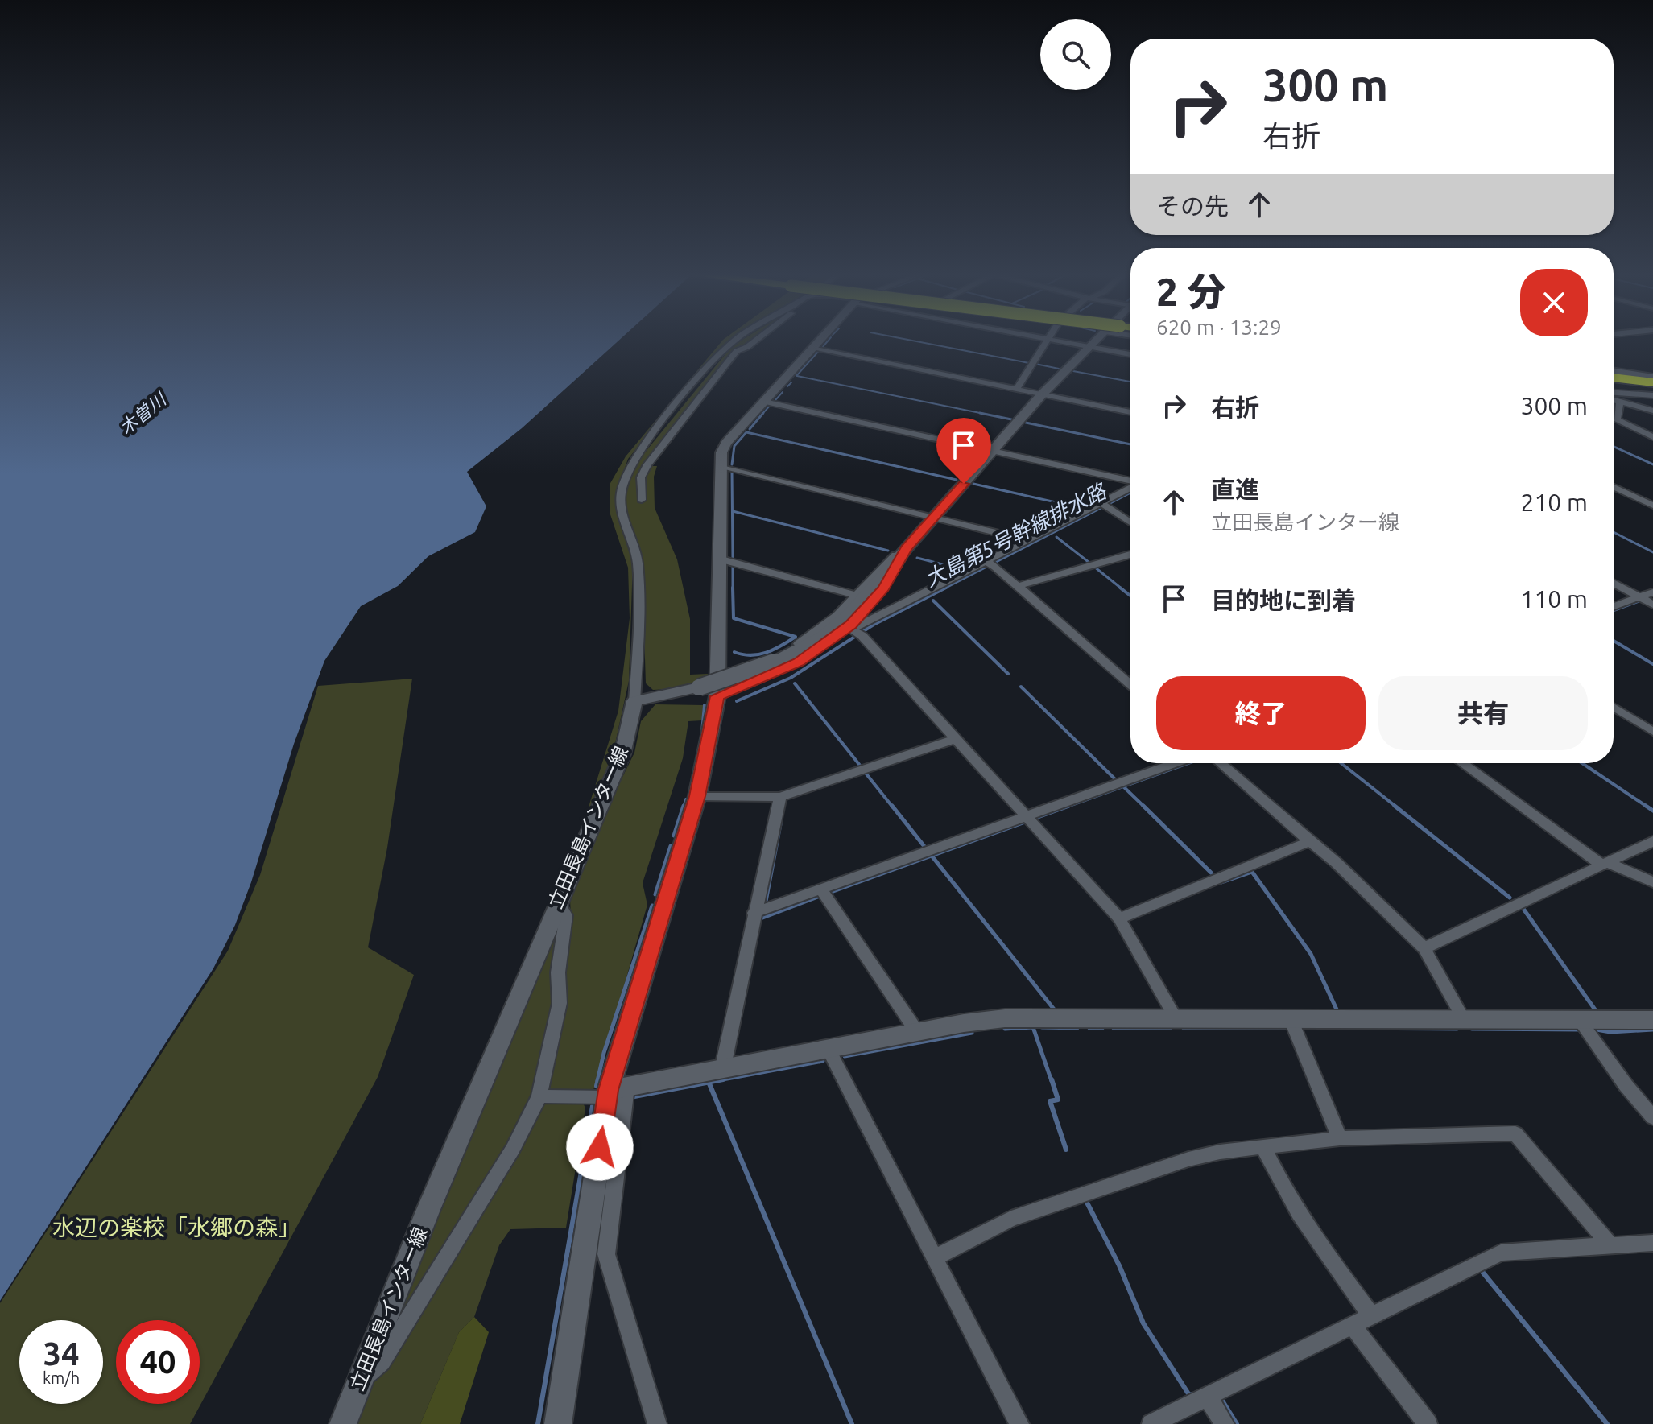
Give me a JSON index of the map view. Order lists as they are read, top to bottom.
{
  "streets": {
    "street": ["立田長島インター線"]
  },
  "water": ["木曽川", "大島第5号幹線排水路"],
  "parks": ["水辺の楽校「水郷の森」"],
  "page": {
    "turn": ["300 m", "右折"],
    "then": "その先",
    "heading": ["2 分", "620 m · 13:29"],
    "list": [
      {
        "name": "右折",
        "value": "300 m"
      },
      {
        "name": "直進",
        "note": "立田長島インター線",
        "value": "210 m"
      },
      {
        "name": "目的地に到着",
        "value": "110 m"
      }
    ],
    "buttons": ["終了", "共有"],
    "speed": "34 km/h",
    "limit": "40"
  }
}
